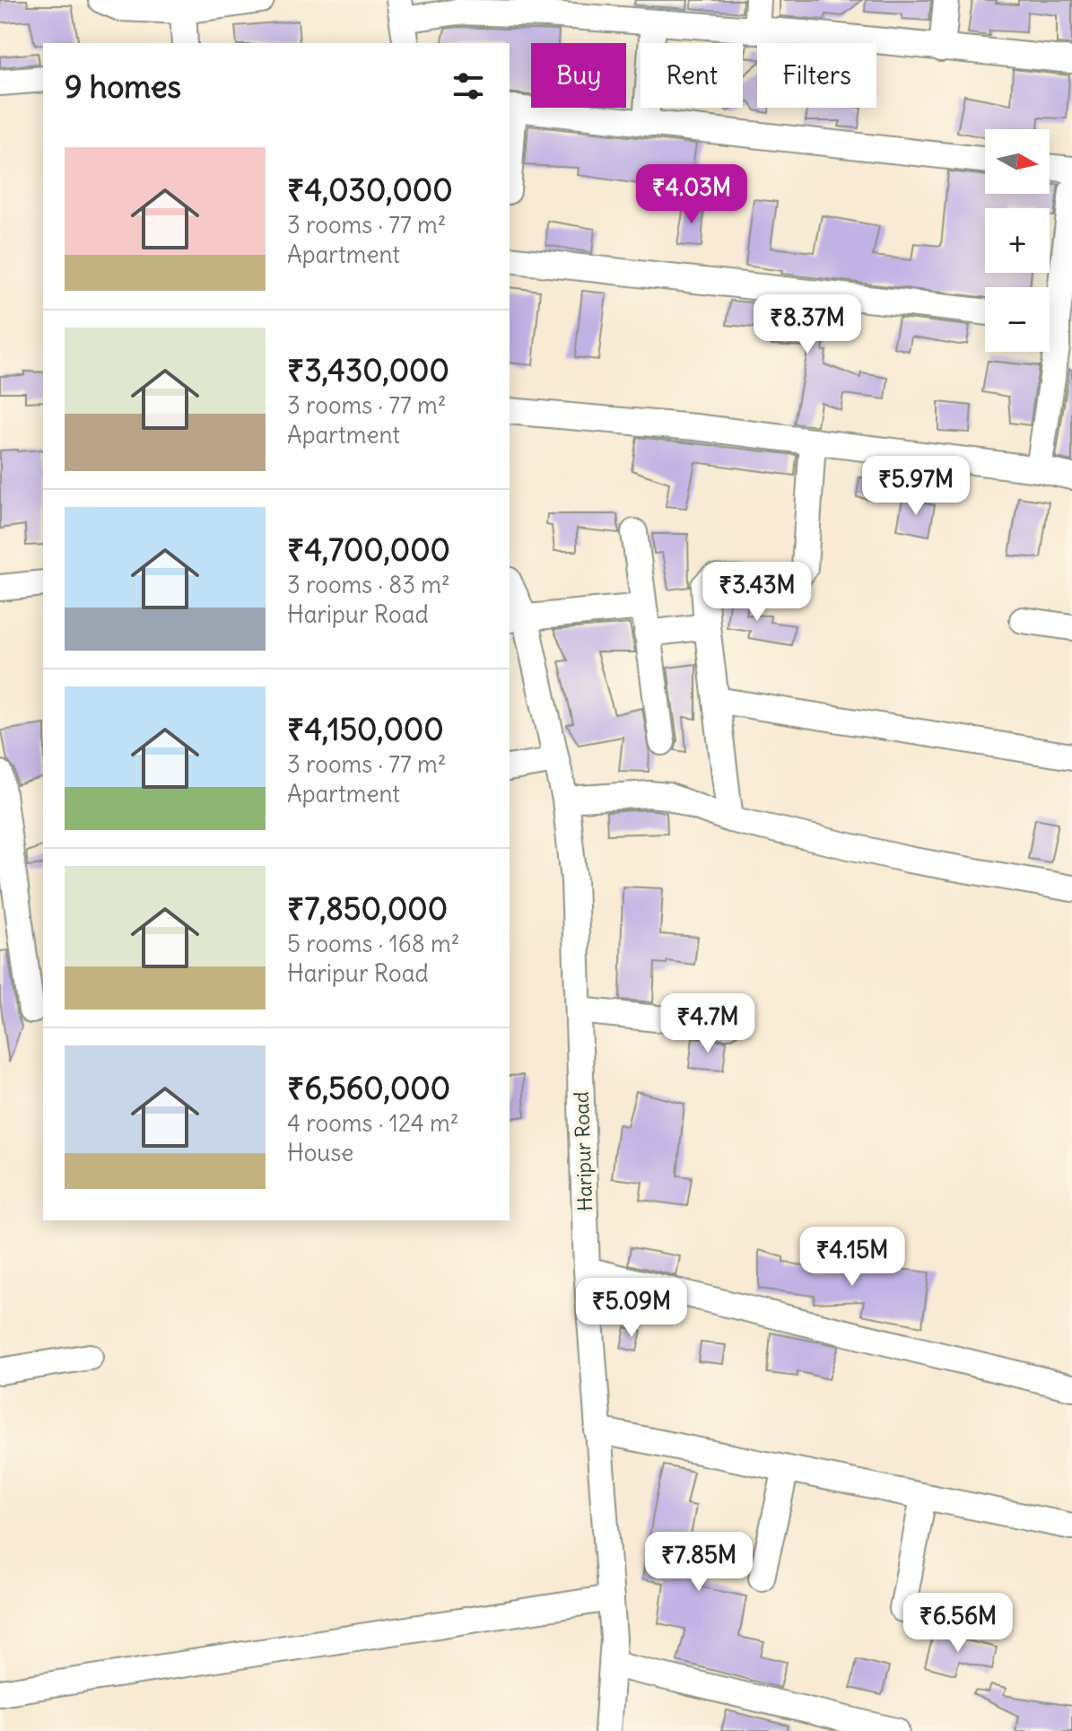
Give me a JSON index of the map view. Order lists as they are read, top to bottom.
{
  "streets": {
    "street": ["Haripur Road"]
  },
  "north": "right",
  "page": {
    "chip": ["Buy", "Rent", "Filters"],
    "heading": "9 homes",
    "map_buttons": ["+", "−"],
    "list": [
      {
        "name": "₹4,030,000",
        "note": "3 rooms · 77 m² · Apartment"
      },
      {
        "name": "₹3,430,000",
        "note": "3 rooms · 77 m² · Apartment"
      },
      {
        "name": "₹4,700,000",
        "note": "3 rooms · 83 m² · Haripur Road"
      },
      {
        "name": "₹4,150,000",
        "note": "3 rooms · 77 m² · Apartment"
      },
      {
        "name": "₹7,850,000",
        "note": "5 rooms · 168 m² · Haripur Road"
      },
      {
        "name": "₹6,560,000",
        "note": "4 rooms · 124 m² · House"
      }
    ],
    "price": [
      "₹4.03M",
      "₹8.37M",
      "₹5.97M",
      "₹3.43M",
      "₹4.7M",
      "₹4.15M",
      "₹5.09M",
      "₹7.85M",
      "₹6.56M"
    ]
  }
}
